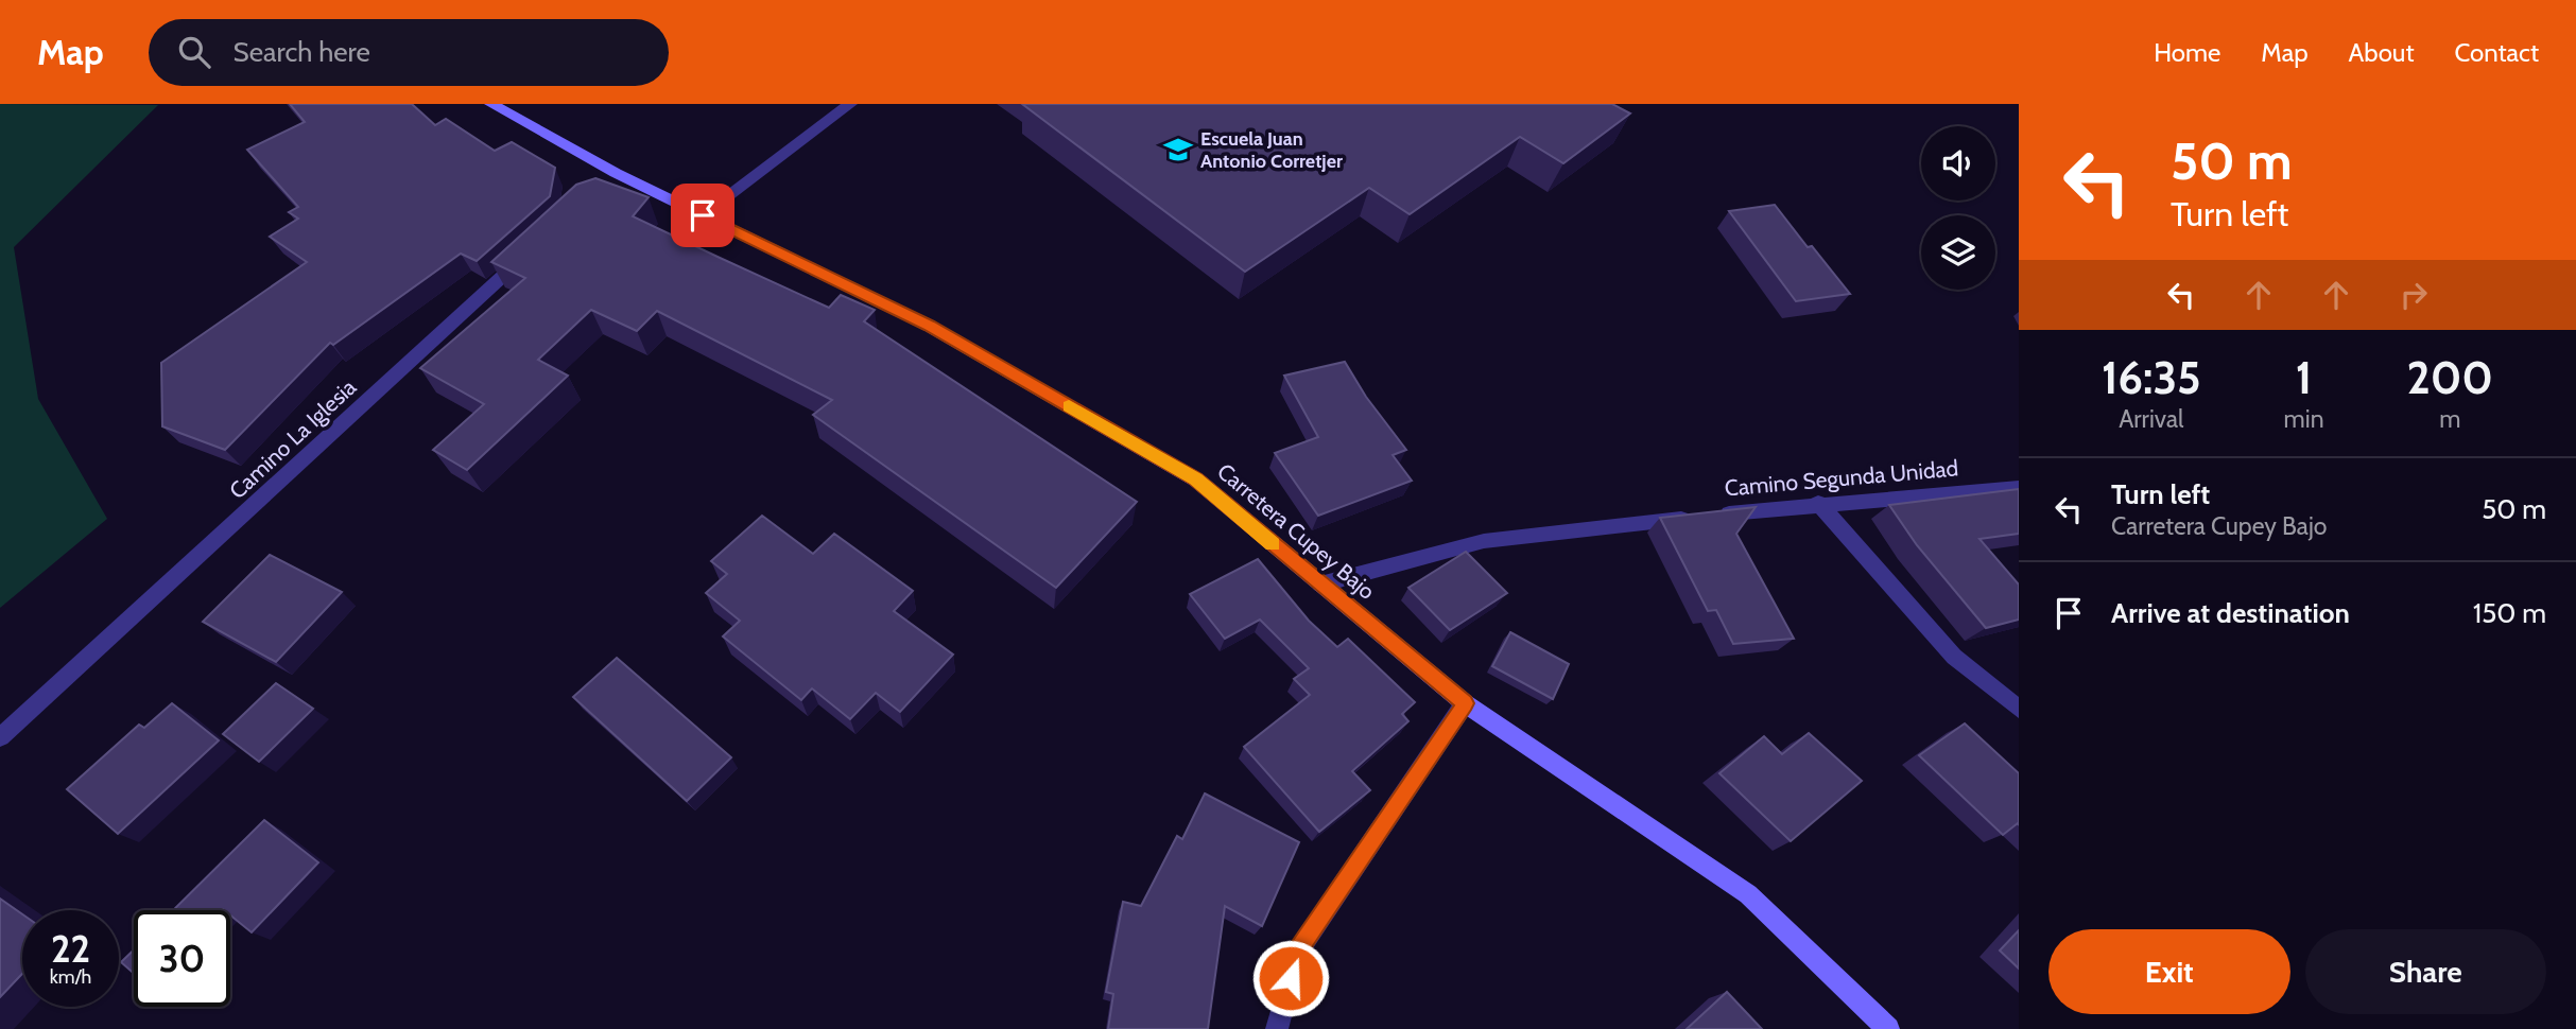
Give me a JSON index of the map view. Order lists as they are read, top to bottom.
{
  "streets": {
    "street": ["Camino La Iglesia", "Camino Segunda Unidad", "Carretera Cupey Bajo"]
  },
  "crossings": [
    ["Camino Segunda Unidad", "Carretera Cupey Bajo"]
  ],
  "places": {
    "school or university": ["Escuela Juan Antonio Corretjer"]
  },
  "page": {
    "header": "Map",
    "search": "Search here",
    "nav": [
      "Home",
      "Map",
      "About",
      "Contact"
    ],
    "turn": ["50 m", "Turn left"],
    "eta": [
      "16:35",
      "Arrival",
      "1",
      "min",
      "200",
      "m"
    ],
    "list": [
      {
        "name": "Turn left",
        "note": "Carretera Cupey Bajo",
        "value": "50 m"
      },
      {
        "name": "Arrive at destination",
        "value": "150 m"
      }
    ],
    "speed": "22 km/h",
    "limit": "30",
    "buttons": ["Exit", "Share"]
  }
}
